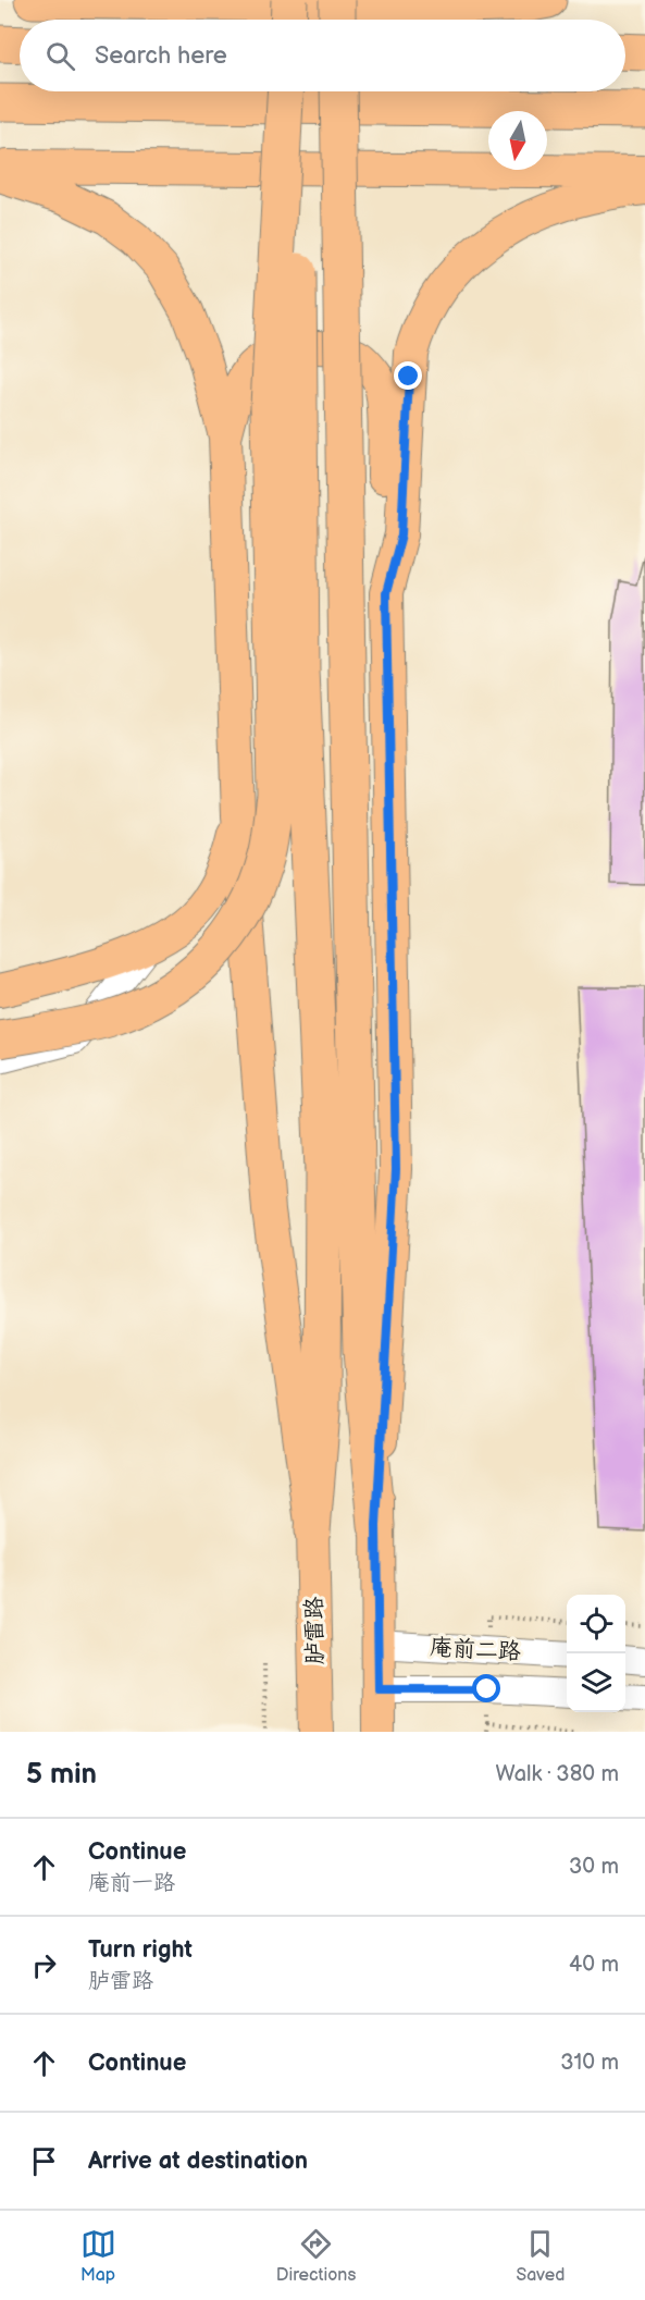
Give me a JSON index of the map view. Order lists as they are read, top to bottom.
{
  "streets": {
    "main road": ["胪雷路"],
    "street": ["庵前二路"]
  },
  "north": "bottom",
  "page": {
    "search": "Search here",
    "heading": ["5 min", "Walk · 380 m"],
    "list": [
      ["Continue", "庵前一路", "30 m"],
      ["Turn right", "胪雷路", "40 m"],
      ["Continue", "310 m"],
      "Arrive at destination"
    ],
    "nav": ["Map", "Directions", "Saved"]
  }
}
